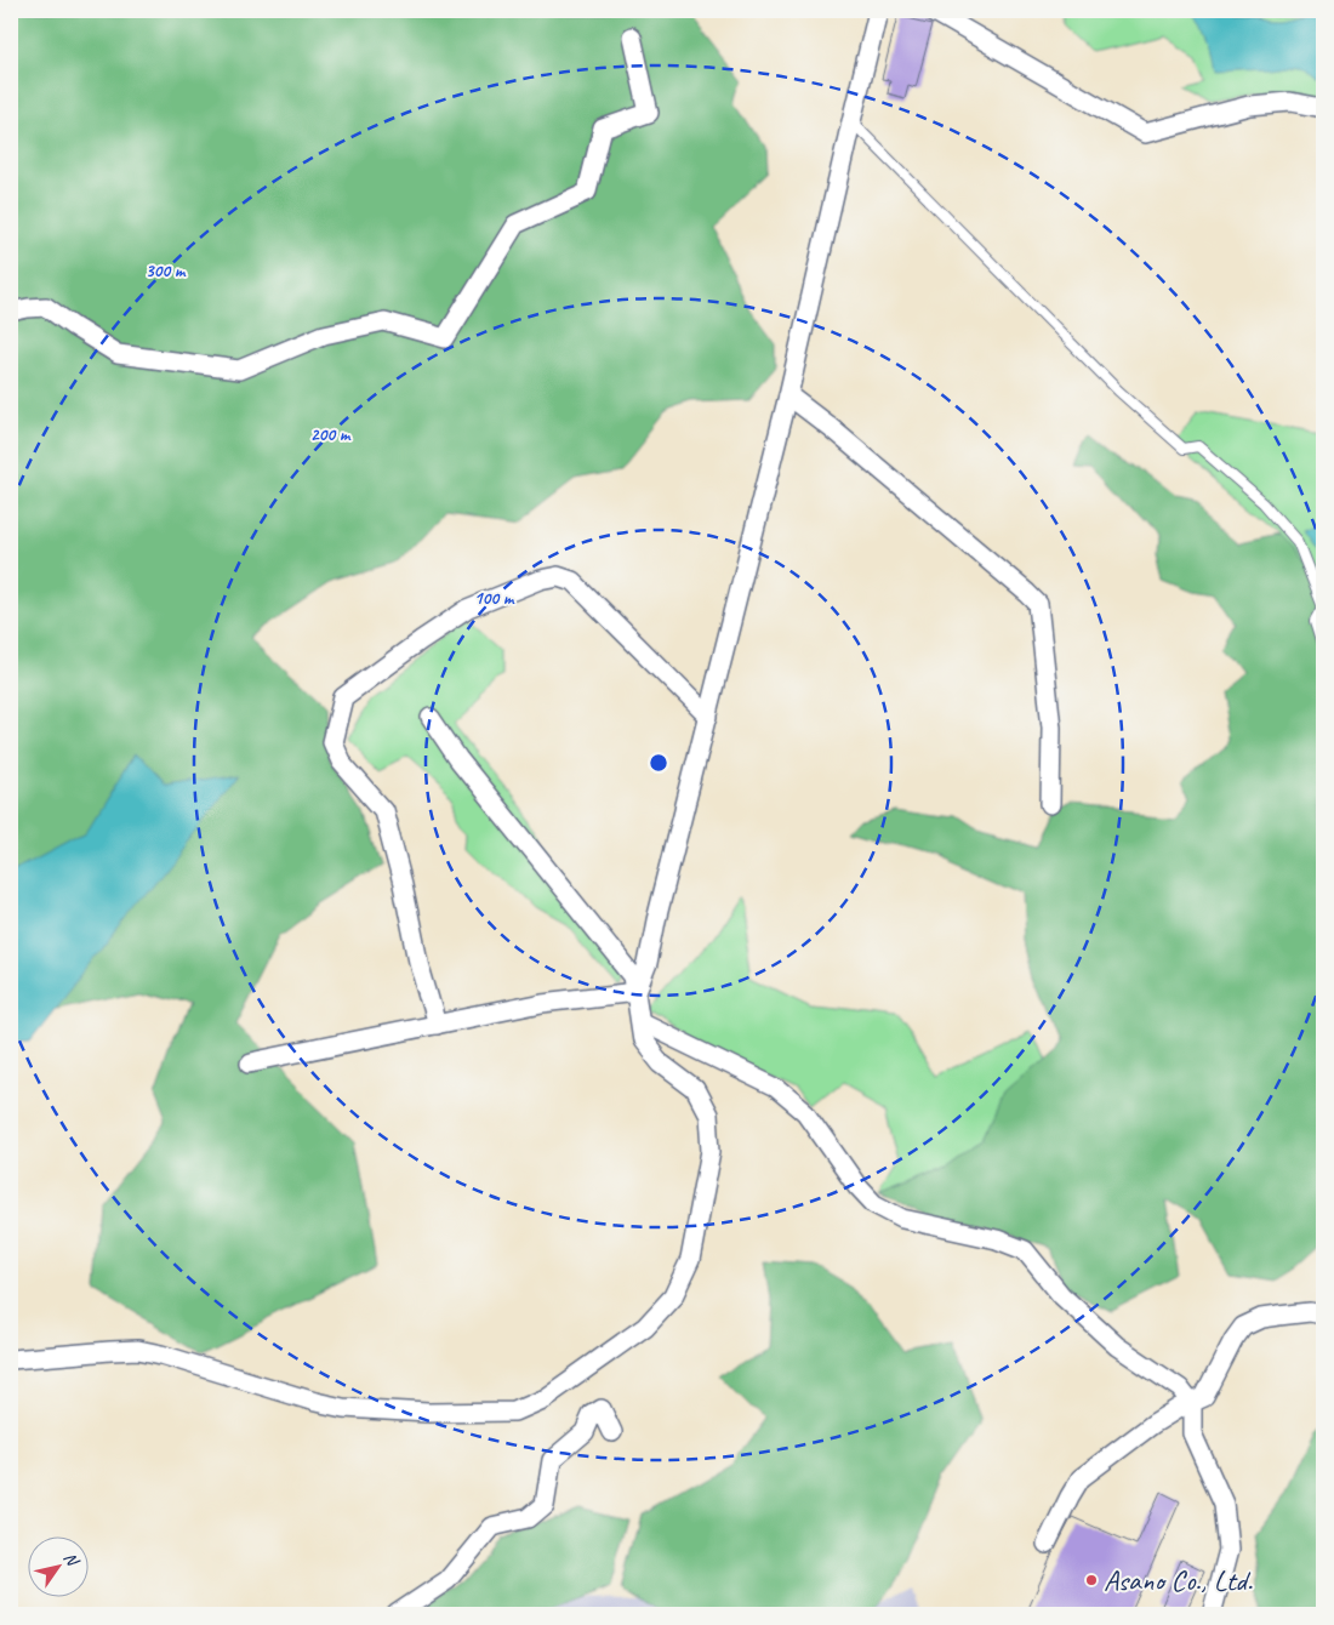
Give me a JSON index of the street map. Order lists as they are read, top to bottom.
{
  "places": ["Asano Co., Ltd."],
  "north": "top right",
  "rings": ["300 m", "200 m", "100 m"]
}
